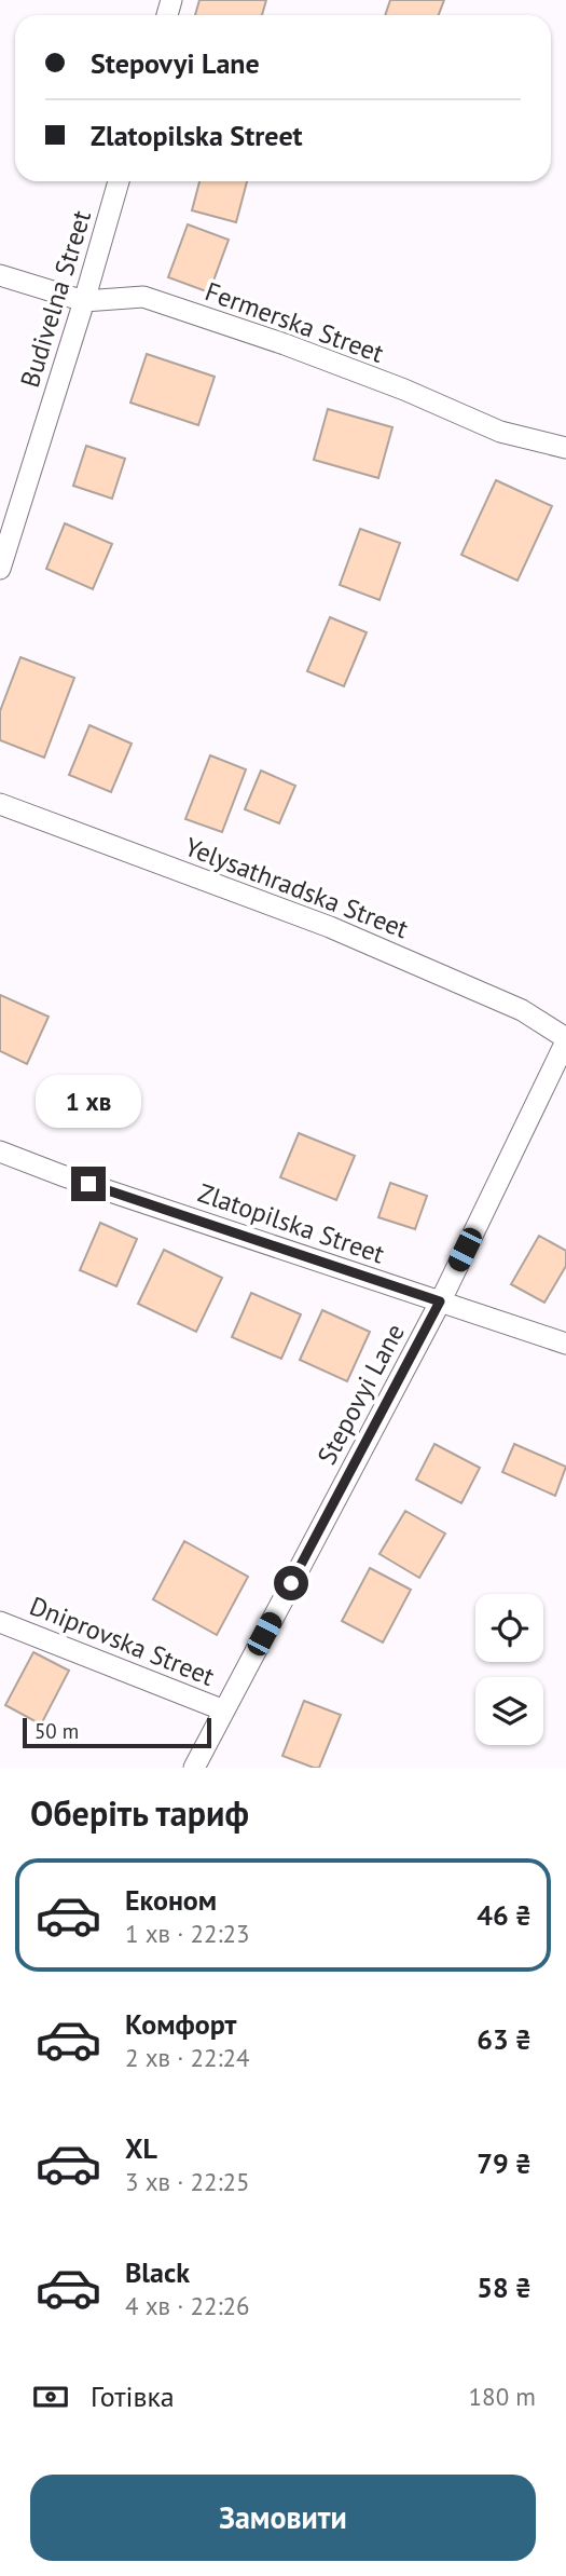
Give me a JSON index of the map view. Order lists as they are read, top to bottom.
{
  "streets": {
    "street": [
      "Budivelna Street",
      "Fermerska Street",
      "Yelysathradska Street",
      "Zlatopilska Street",
      "Stepovyi Lane",
      "Dniprovska Street"
    ]
  },
  "crossings": [
    ["Budivelna Street", "Fermerska Street"],
    ["Yelysathradska Street", "Stepovyi Lane"],
    ["Zlatopilska Street", "Stepovyi Lane"],
    ["Stepovyi Lane", "Dniprovska Street"]
  ],
  "scale_bar": "50 m",
  "page": {
    "banner": ["Stepovyi Lane", "Zlatopilska Street"],
    "bubble": "1 хв",
    "scale": "50 m",
    "heading": "Оберіть тариф",
    "list": [
      {
        "name": "Економ",
        "note": "1 хв · 22:23",
        "value": "46 ₴"
      },
      {
        "name": "Комфорт",
        "note": "2 хв · 22:24",
        "value": "63 ₴"
      },
      {
        "name": "XL",
        "note": "3 хв · 22:25",
        "value": "79 ₴"
      },
      {
        "name": "Black",
        "note": "4 хв · 22:26",
        "value": "58 ₴"
      }
    ],
    "pay": ["Готівка", "180 m"],
    "buttons": "Замовити"
  }
}
